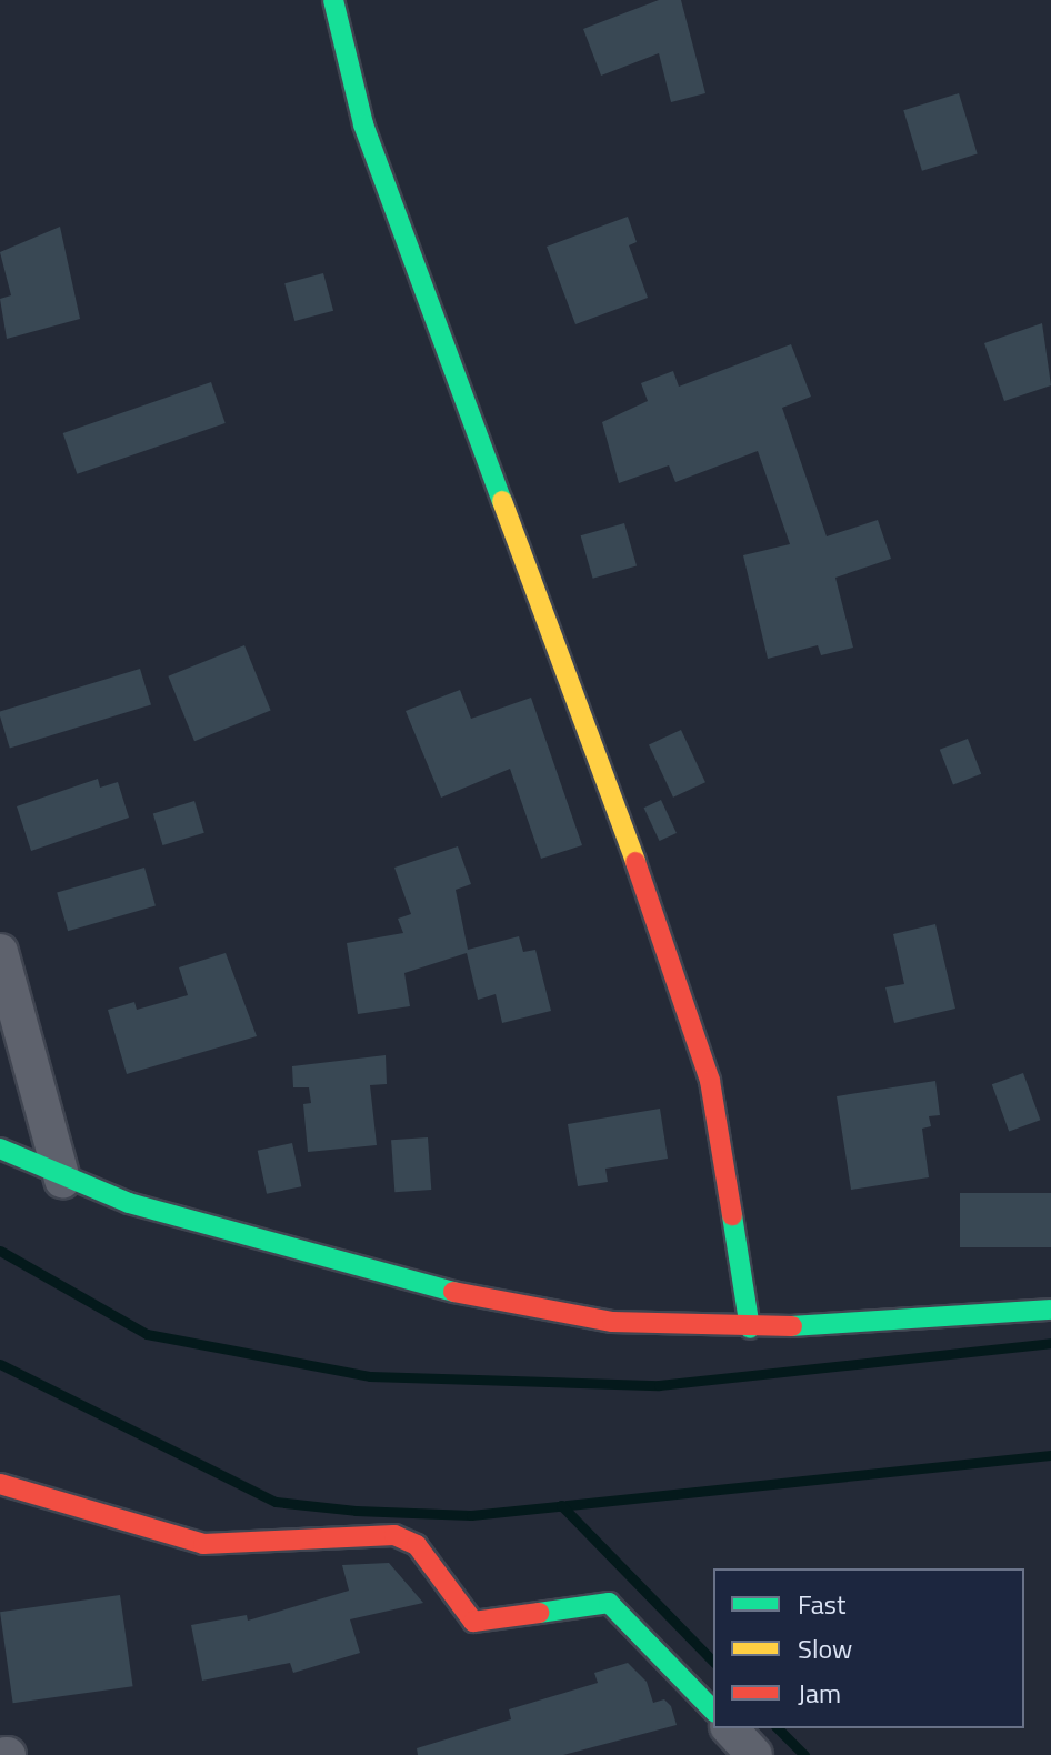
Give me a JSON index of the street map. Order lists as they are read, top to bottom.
{
  "legend": ["Fast", "Slow", "Jam"]
}
